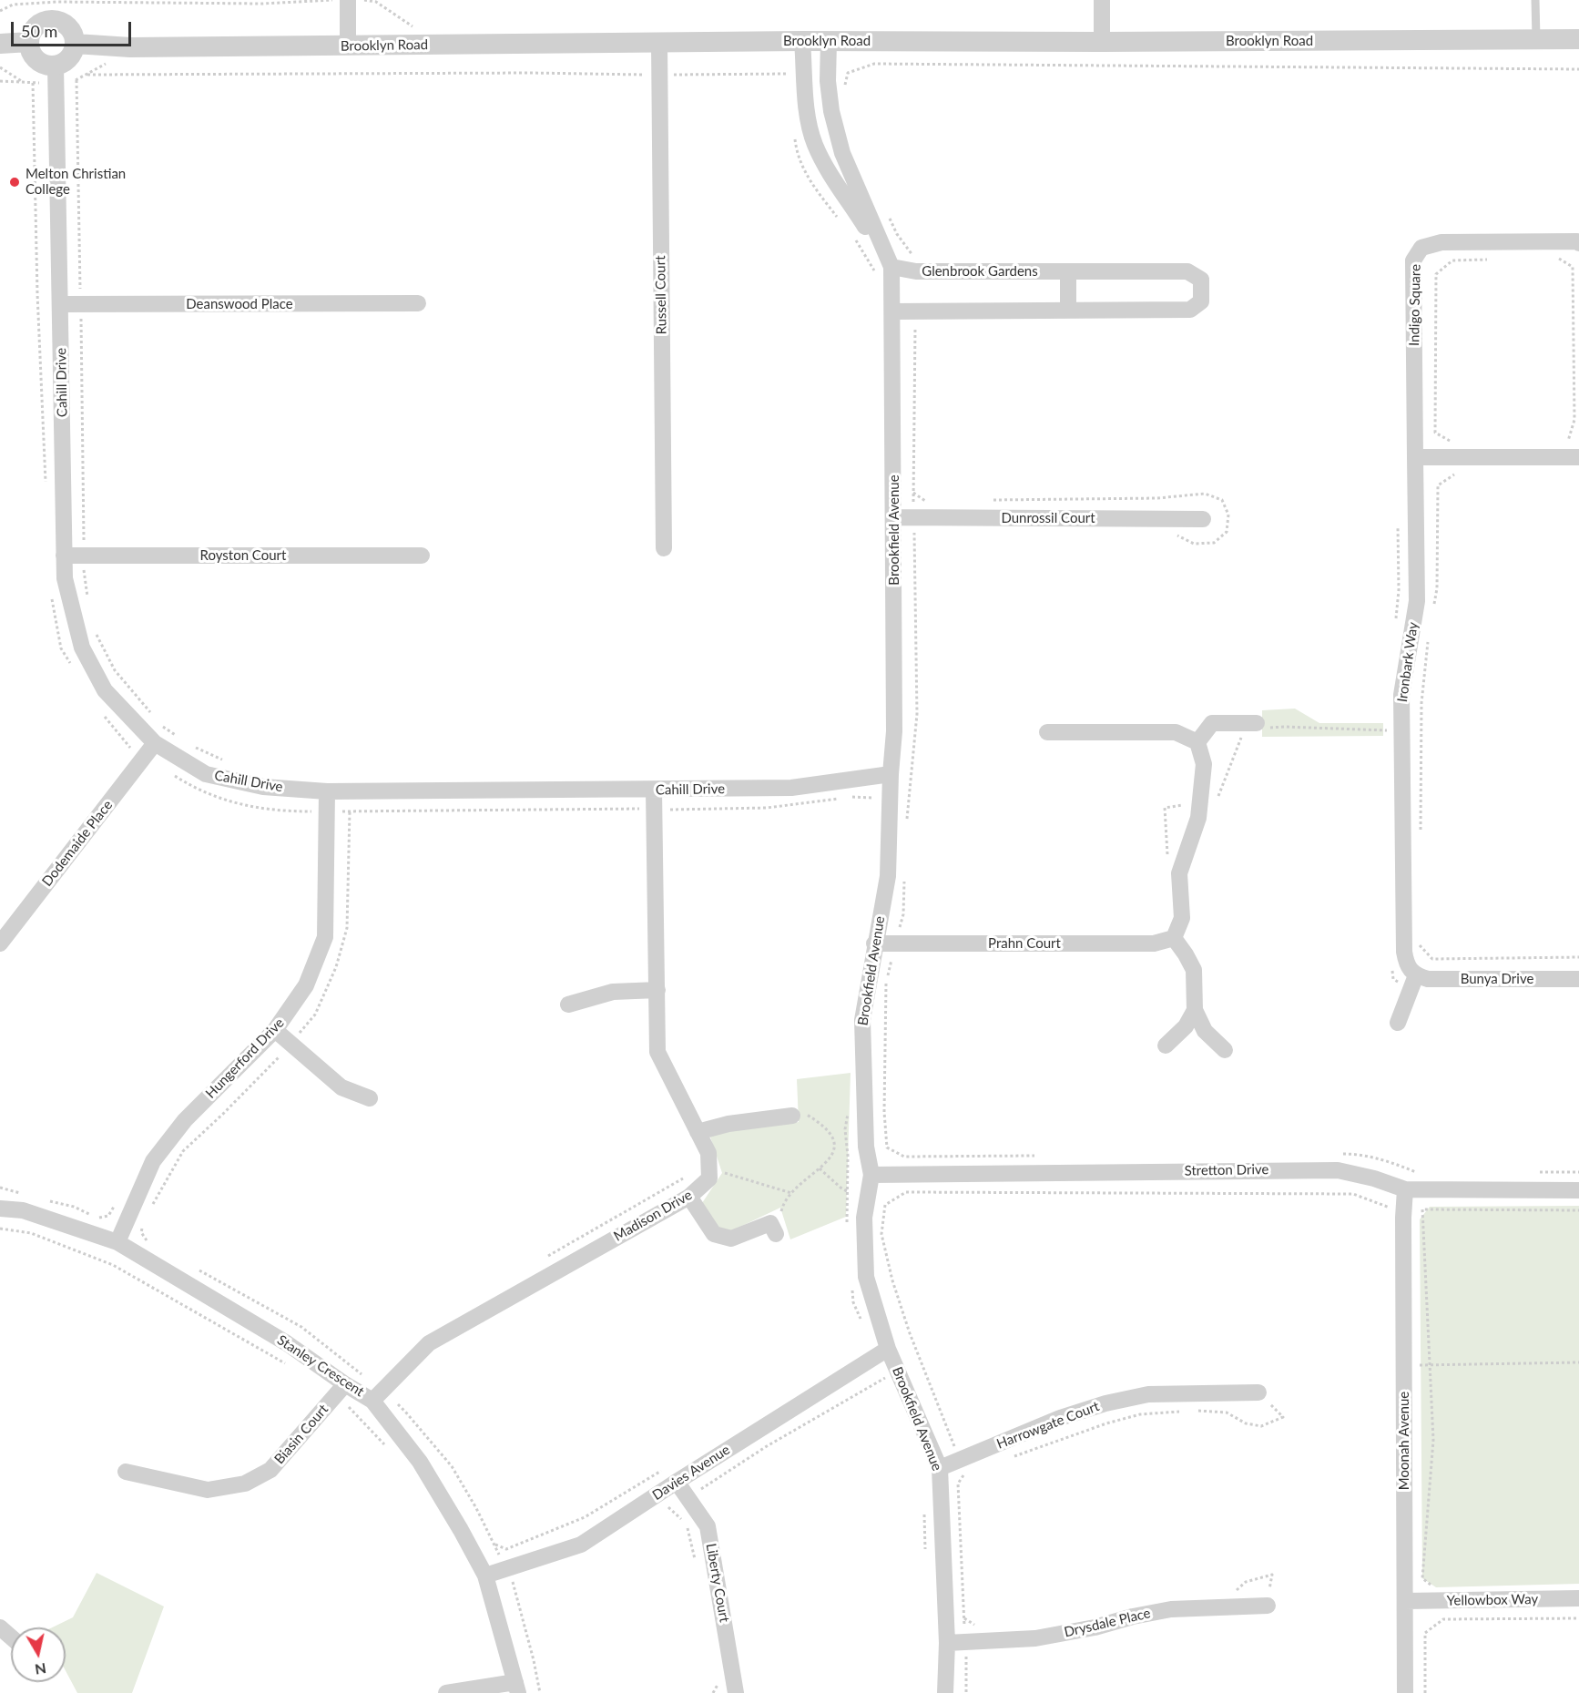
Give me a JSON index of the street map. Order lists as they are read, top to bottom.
{
  "streets": {
    "street": [
      "Brooklyn Road",
      "Glenbrook Gardens",
      "Russell Court",
      "Deanswood Place",
      "Indigo Square",
      "Cahill Drive",
      "Dunrossil Court",
      "Brookfield Avenue",
      "Royston Court",
      "Ironbark Way",
      "Dodemaide Place",
      "Prahn Court",
      "Bunya Drive",
      "Hungerford Drive",
      "Stretton Drive",
      "Madison Drive",
      "Stanley Crescent",
      "Harrowgate Court",
      "Biasin Court",
      "Moonah Avenue",
      "Davies Avenue",
      "Liberty Court",
      "Yellowbox Way",
      "Drysdale Place"
    ]
  },
  "crossings": [
    ["Brooklyn Road", "Russell Court"],
    ["Brooklyn Road", "Cahill Drive"],
    ["Brooklyn Road", "Brookfield Avenue"],
    ["Glenbrook Gardens", "Brookfield Avenue"],
    ["Deanswood Place", "Cahill Drive"],
    ["Indigo Square", "Ironbark Way"],
    ["Cahill Drive", "Brookfield Avenue"],
    ["Cahill Drive", "Royston Court"],
    ["Cahill Drive", "Dodemaide Place"],
    ["Cahill Drive", "Hungerford Drive"],
    ["Dunrossil Court", "Brookfield Avenue"],
    ["Brookfield Avenue", "Prahn Court"],
    ["Brookfield Avenue", "Stretton Drive"],
    ["Brookfield Avenue", "Harrowgate Court"],
    ["Brookfield Avenue", "Davies Avenue"],
    ["Brookfield Avenue", "Drysdale Place"],
    ["Ironbark Way", "Bunya Drive"],
    ["Hungerford Drive", "Stanley Crescent"],
    ["Stretton Drive", "Moonah Avenue"],
    ["Madison Drive", "Stanley Crescent"],
    ["Stanley Crescent", "Biasin Court"],
    ["Stanley Crescent", "Davies Avenue"],
    ["Moonah Avenue", "Yellowbox Way"],
    ["Davies Avenue", "Liberty Court"]
  ],
  "places": ["Melton Christian College"],
  "scale_bar": "50 m",
  "north": "bottom"
}
